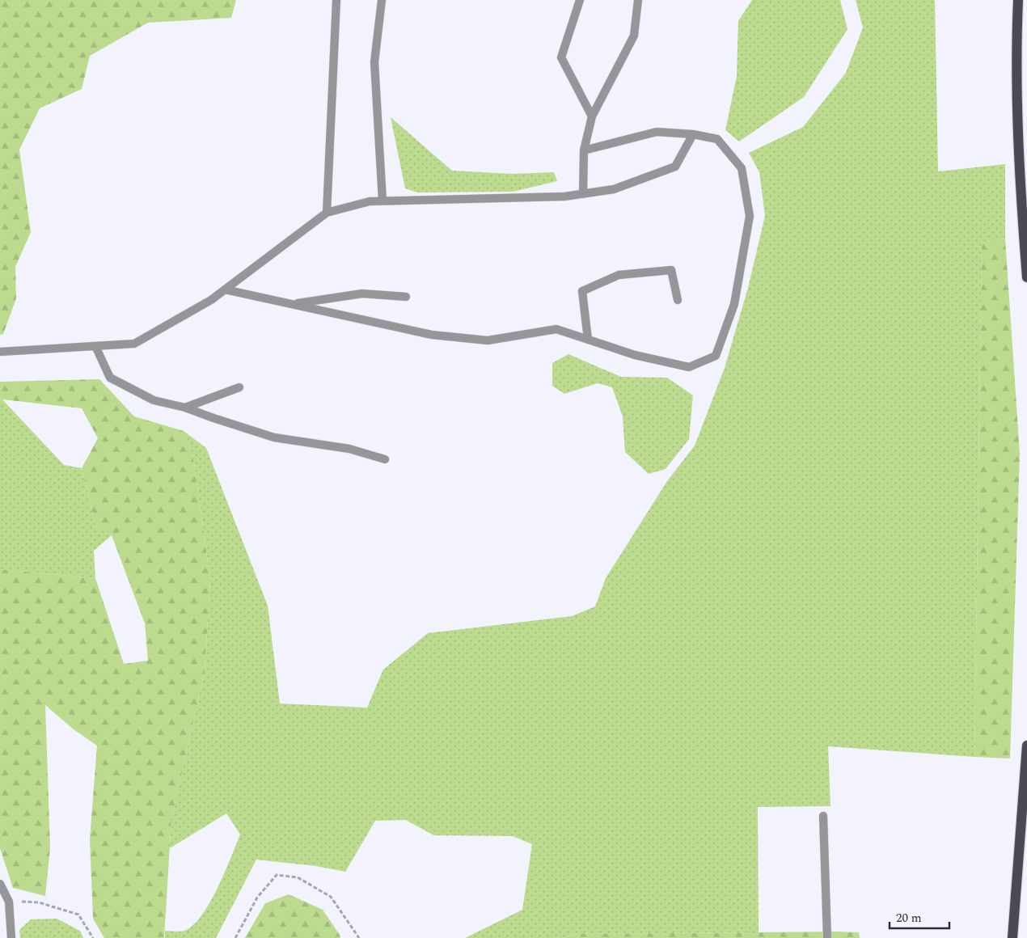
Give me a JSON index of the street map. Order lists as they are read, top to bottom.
{
  "scale_bar": "20 m"
}
